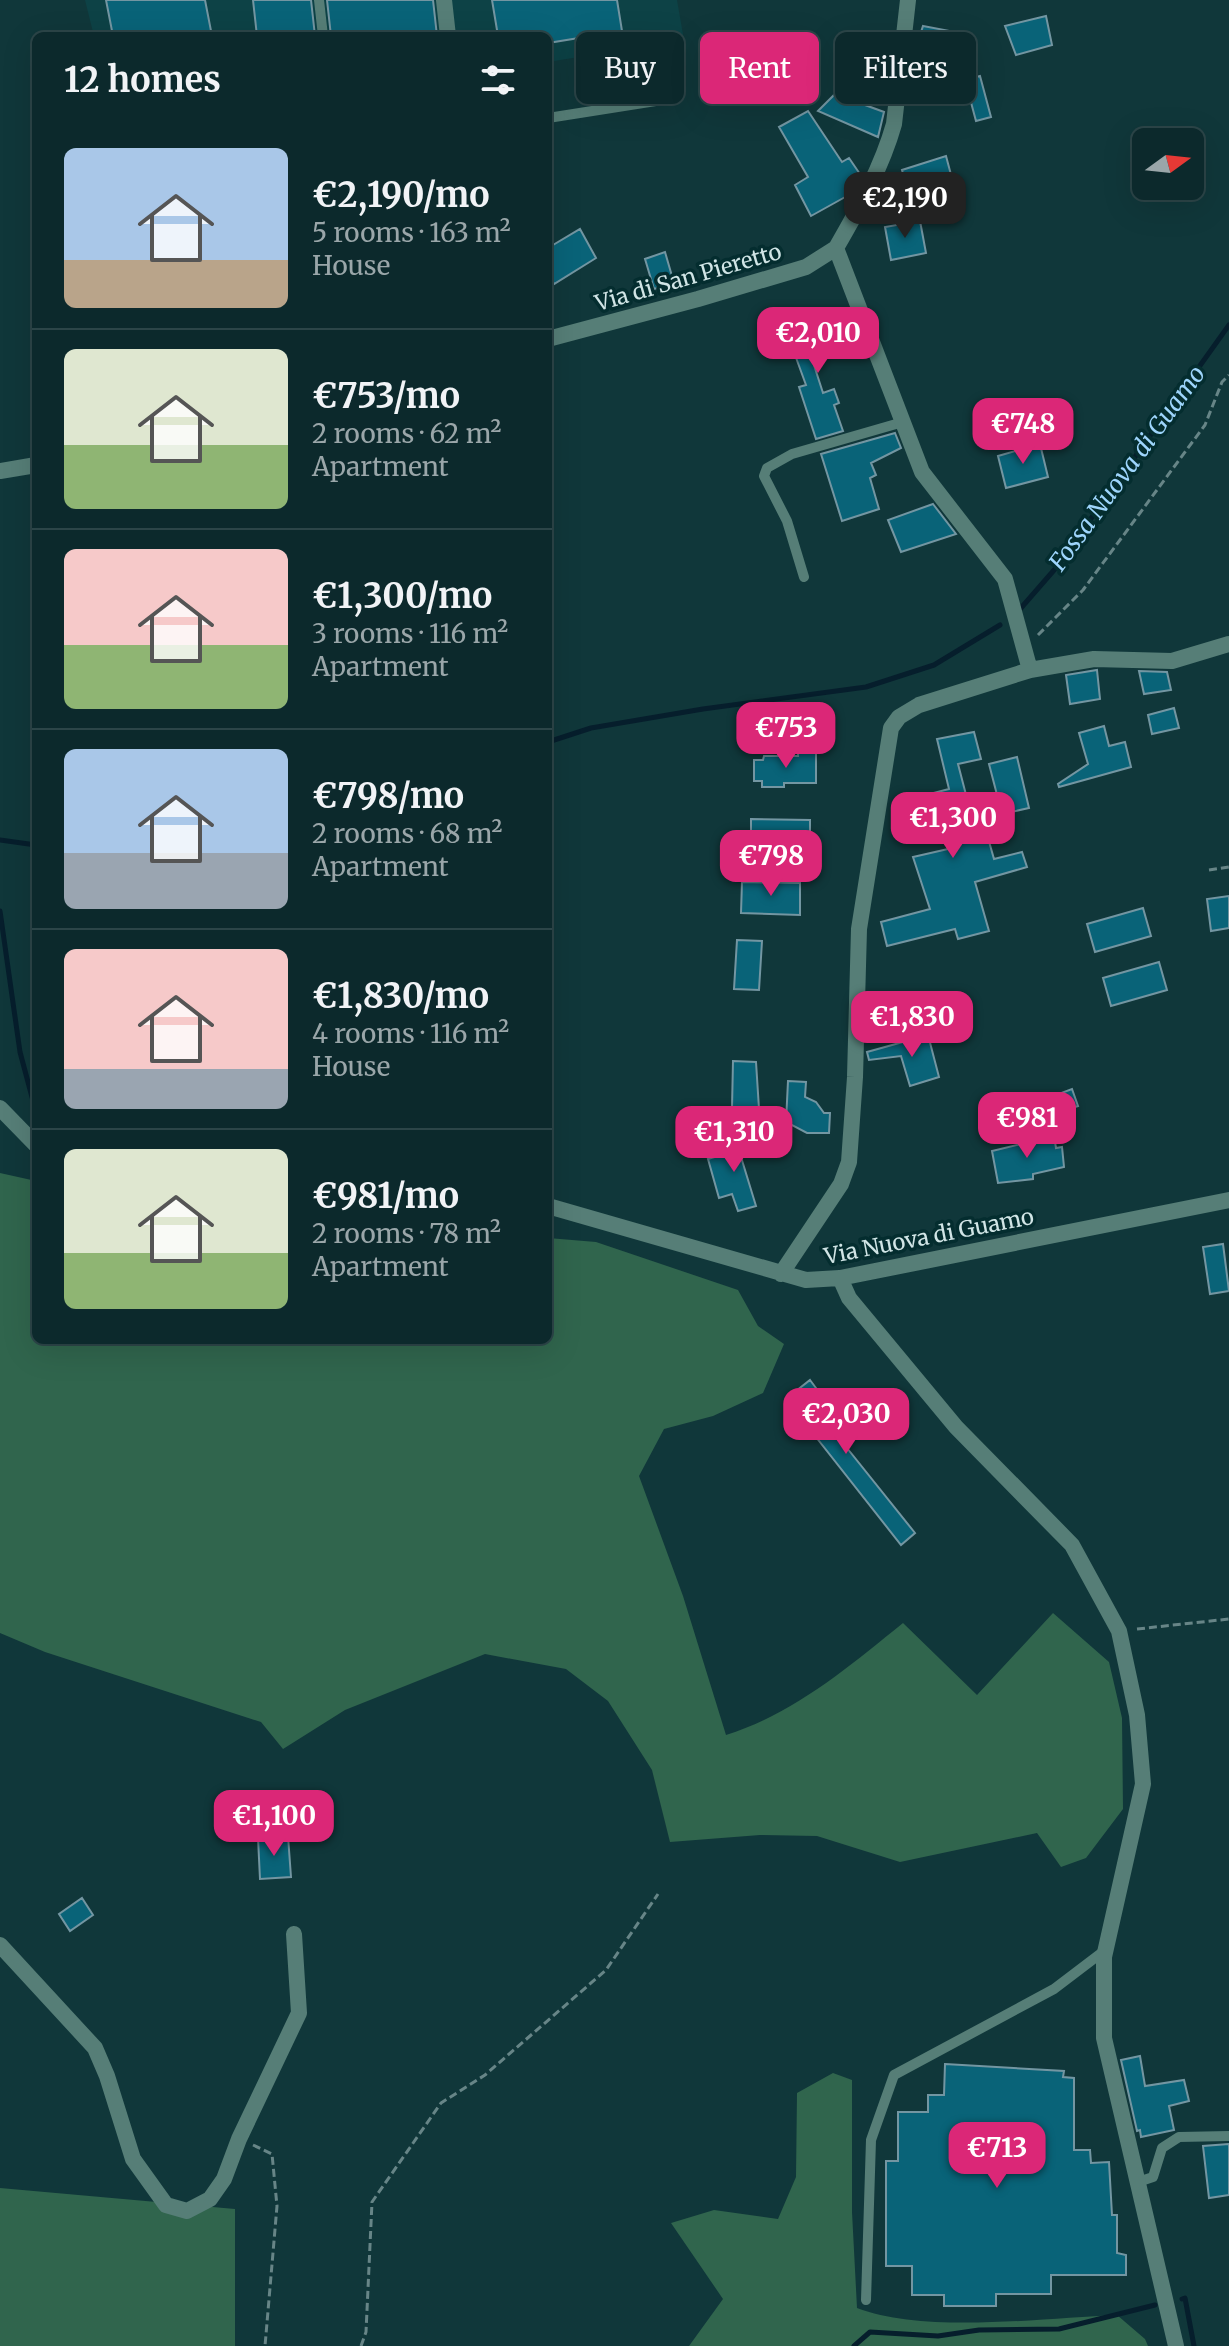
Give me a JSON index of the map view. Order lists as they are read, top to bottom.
{
  "streets": {
    "street": ["Via di San Pieretto", "Via Nuova di Guamo"]
  },
  "water": ["Fossa Nuova di Guamo"],
  "north": "right",
  "page": {
    "chip": ["Buy", "Rent", "Filters"],
    "heading": "12 homes",
    "list": [
      {
        "name": "€2,190/mo",
        "note": "5 rooms · 163 m² · House"
      },
      {
        "name": "€753/mo",
        "note": "2 rooms · 62 m² · Apartment"
      },
      {
        "name": "€1,300/mo",
        "note": "3 rooms · 116 m² · Apartment"
      },
      {
        "name": "€798/mo",
        "note": "2 rooms · 68 m² · Apartment"
      },
      {
        "name": "€1,830/mo",
        "note": "4 rooms · 116 m² · House"
      },
      {
        "name": "€981/mo",
        "note": "2 rooms · 78 m² · Apartment"
      }
    ],
    "price": [
      "€2,190",
      "€2,010",
      "€748",
      "€753",
      "€1,300",
      "€798",
      "€1,830",
      "€981",
      "€1,310",
      "€2,030",
      "€1,100",
      "€713"
    ]
  }
}
